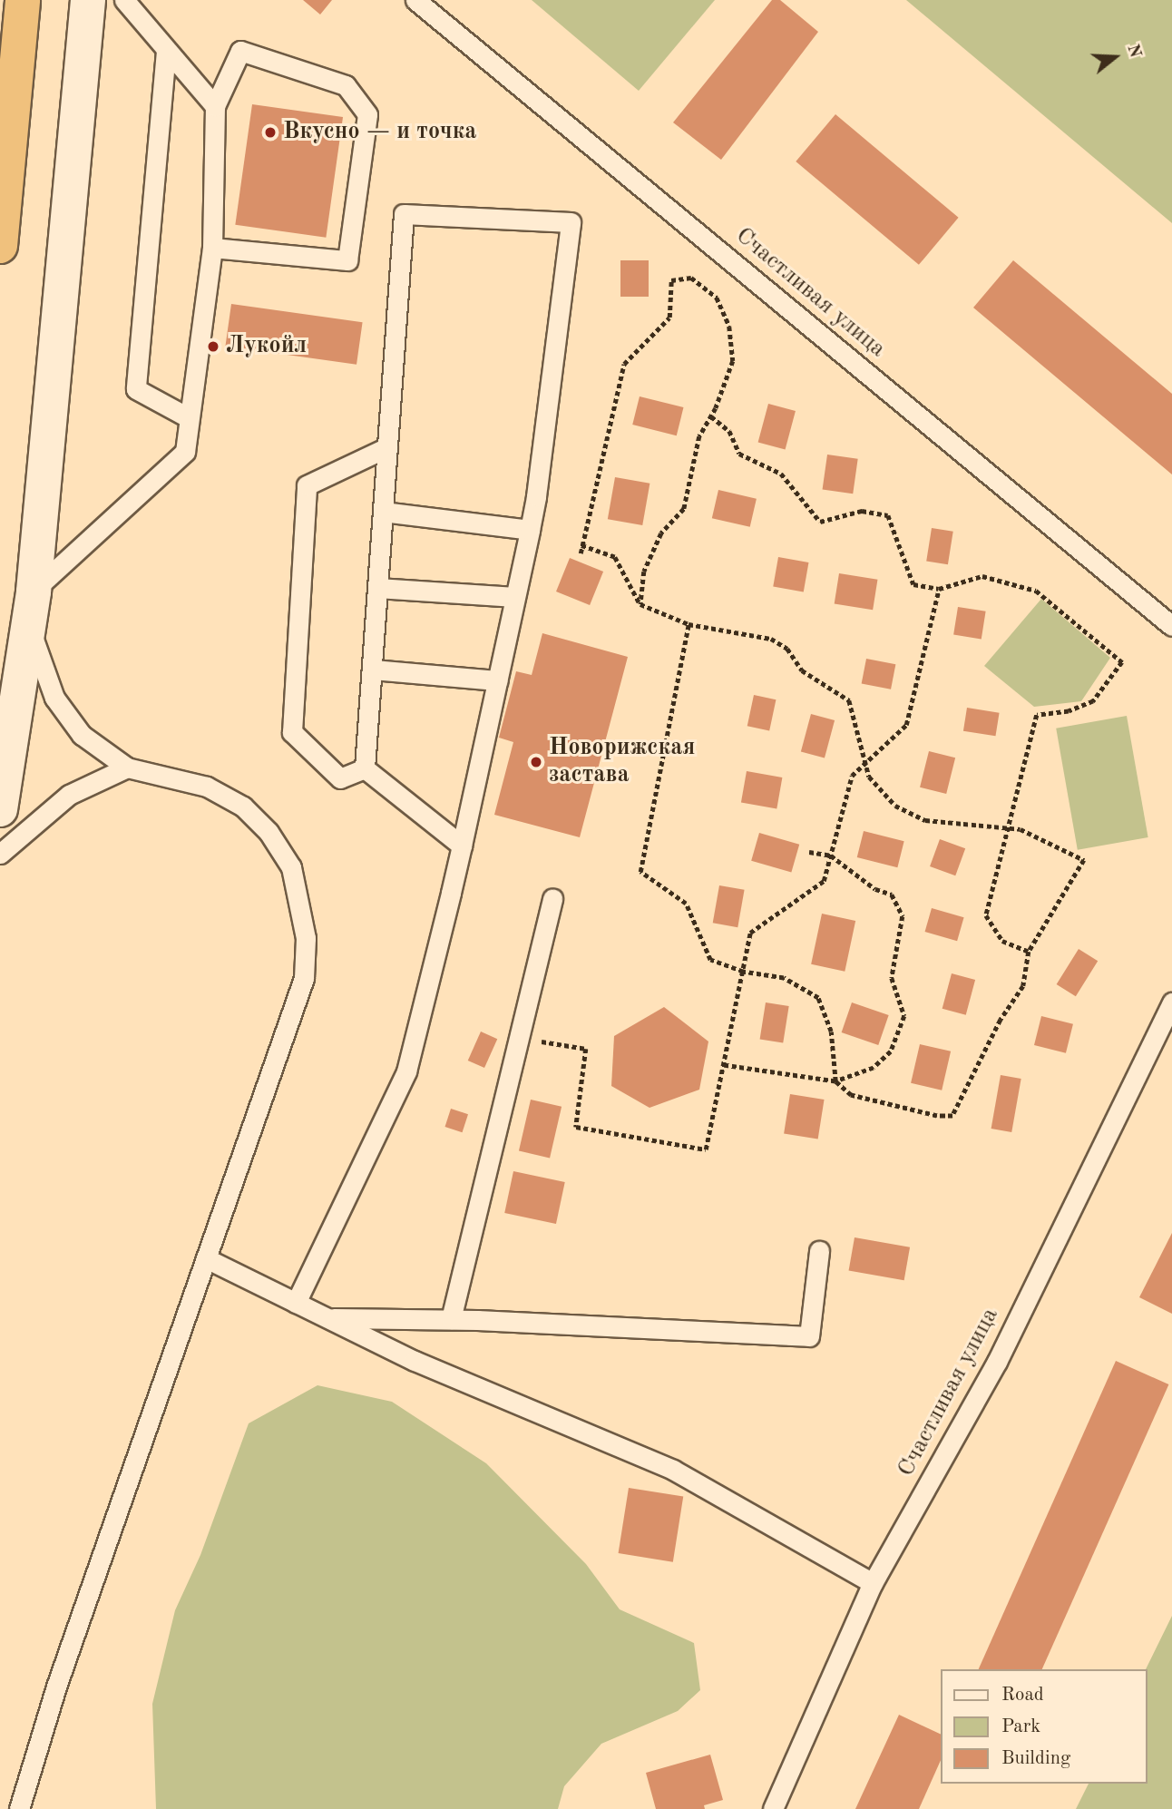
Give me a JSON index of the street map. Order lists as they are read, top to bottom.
{
  "streets": {
    "lane": ["Счастливая улица"]
  },
  "places": ["Вкусно — и точка", "Лукойл", "Новорижская застава"],
  "legend": ["Road", "Park", "Building"],
  "north": "right"
}
